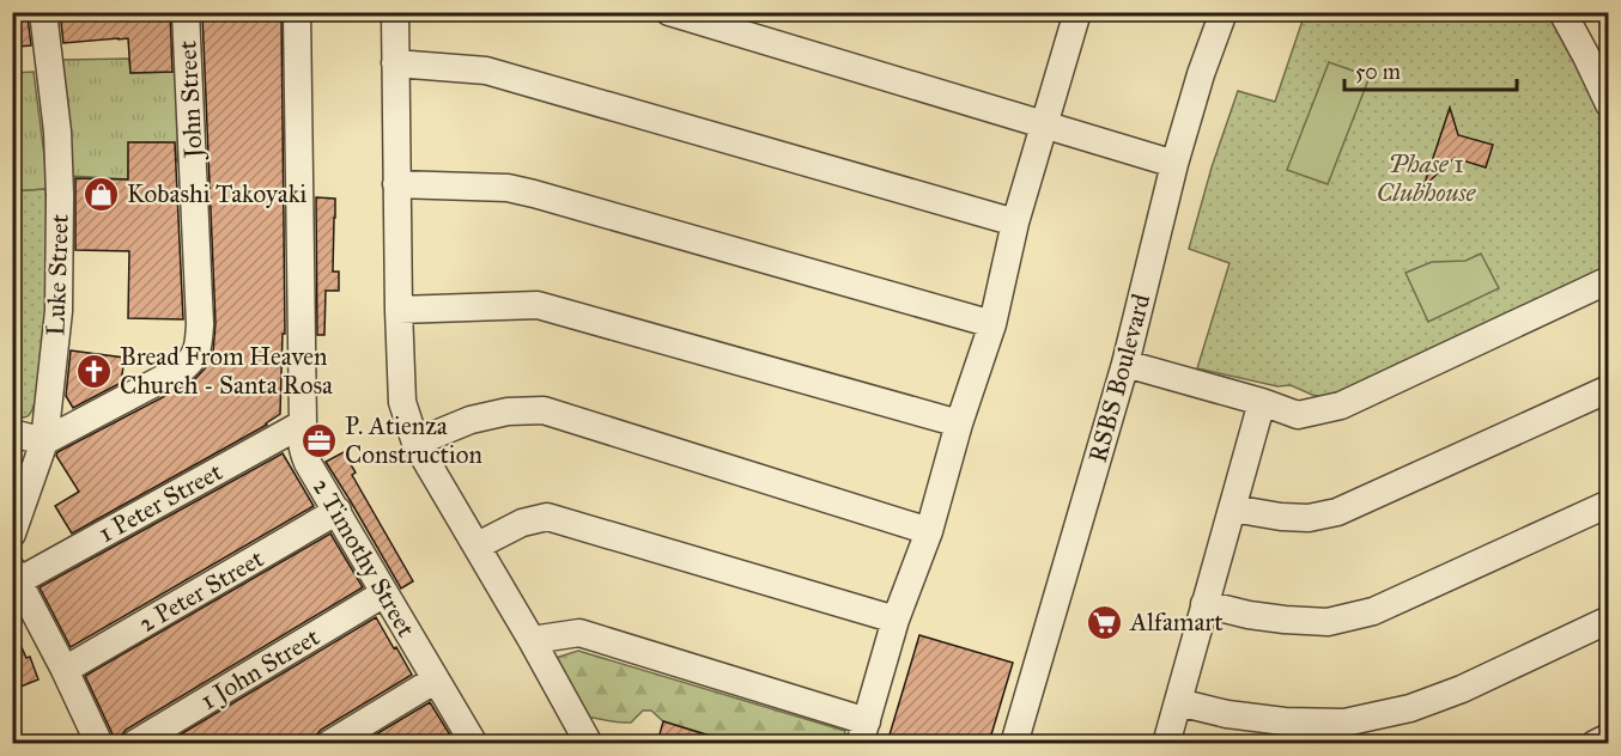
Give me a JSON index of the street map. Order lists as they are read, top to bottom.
{
  "streets": {
    "street": [
      "John Street",
      "Luke Street",
      "RSBS Boulevard",
      "1 Peter Street",
      "2 Timothy Street",
      "2 Peter Street",
      "1 John Street"
    ]
  },
  "crossings": [
    ["John Street", "Luke Street"],
    ["1 Peter Street", "2 Timothy Street"],
    ["2 Timothy Street", "2 Peter Street"],
    ["2 Timothy Street", "1 John Street"]
  ],
  "parks": ["Phase 1 Clubhouse"],
  "places": {
    "shop": ["Kobashi Takoyaki"],
    "church": ["Bread From Heaven Church - Santa Rosa"],
    "office": ["P. Atienza Construction"],
    "supermarket": ["Alfamart"]
  },
  "scale_bar": "50 m"
}
